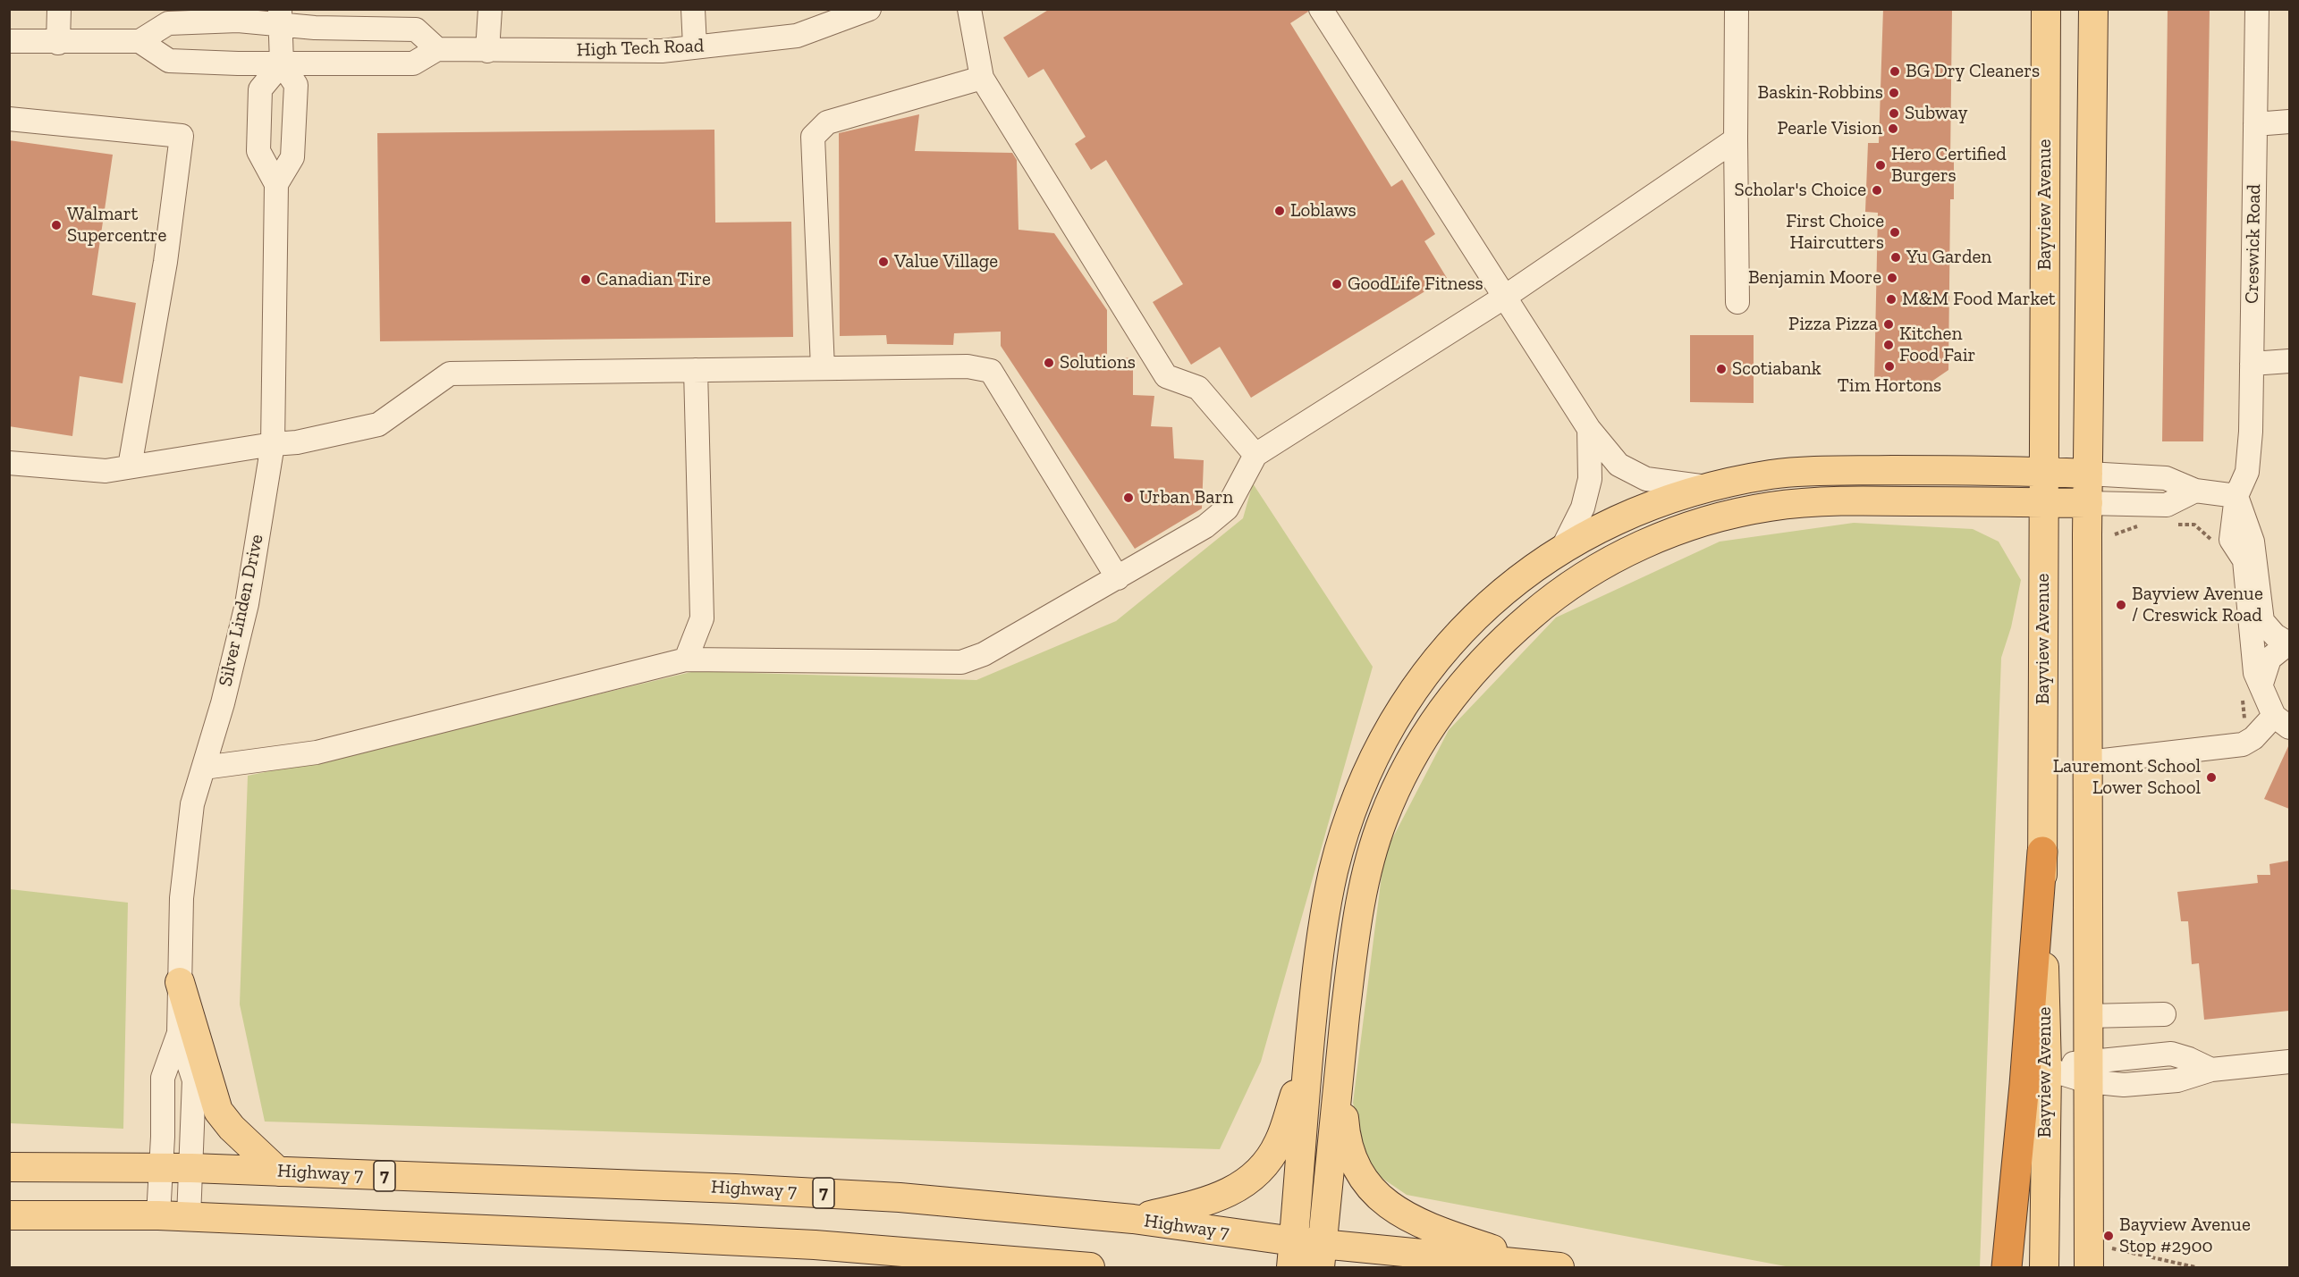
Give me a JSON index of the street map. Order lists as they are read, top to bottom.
{
  "streets": {
    "main road": ["Bayview Avenue", "Highway 7", "7"],
    "street": ["High Tech Road", "Creswick Road", "Silver Linden Drive"]
  },
  "crossings": [
    ["High Tech Road", "Silver Linden Drive"],
    ["Silver Linden Drive", "Highway 7"]
  ],
  "places": [
    "BG Dry Cleaners",
    "Baskin-Robbins",
    "Subway",
    "Pearle Vision",
    "Hero Certified Burgers",
    "Scholar's Choice",
    "Loblaws",
    "Walmart Supercentre",
    "First Choice Haircutters",
    "Yu Garden",
    "Value Village",
    "Benjamin Moore",
    "Canadian Tire",
    "GoodLife Fitness",
    "M&M Food Market",
    "Pizza Pizza",
    "Kitchen Food Fair",
    "Solutions",
    "Tim Hortons",
    "Scotiabank",
    "Urban Barn",
    "Bayview Avenue / Creswick Road",
    "Lauremont School Lower School",
    "Bayview Avenue Stop #2900"
  ]
}
